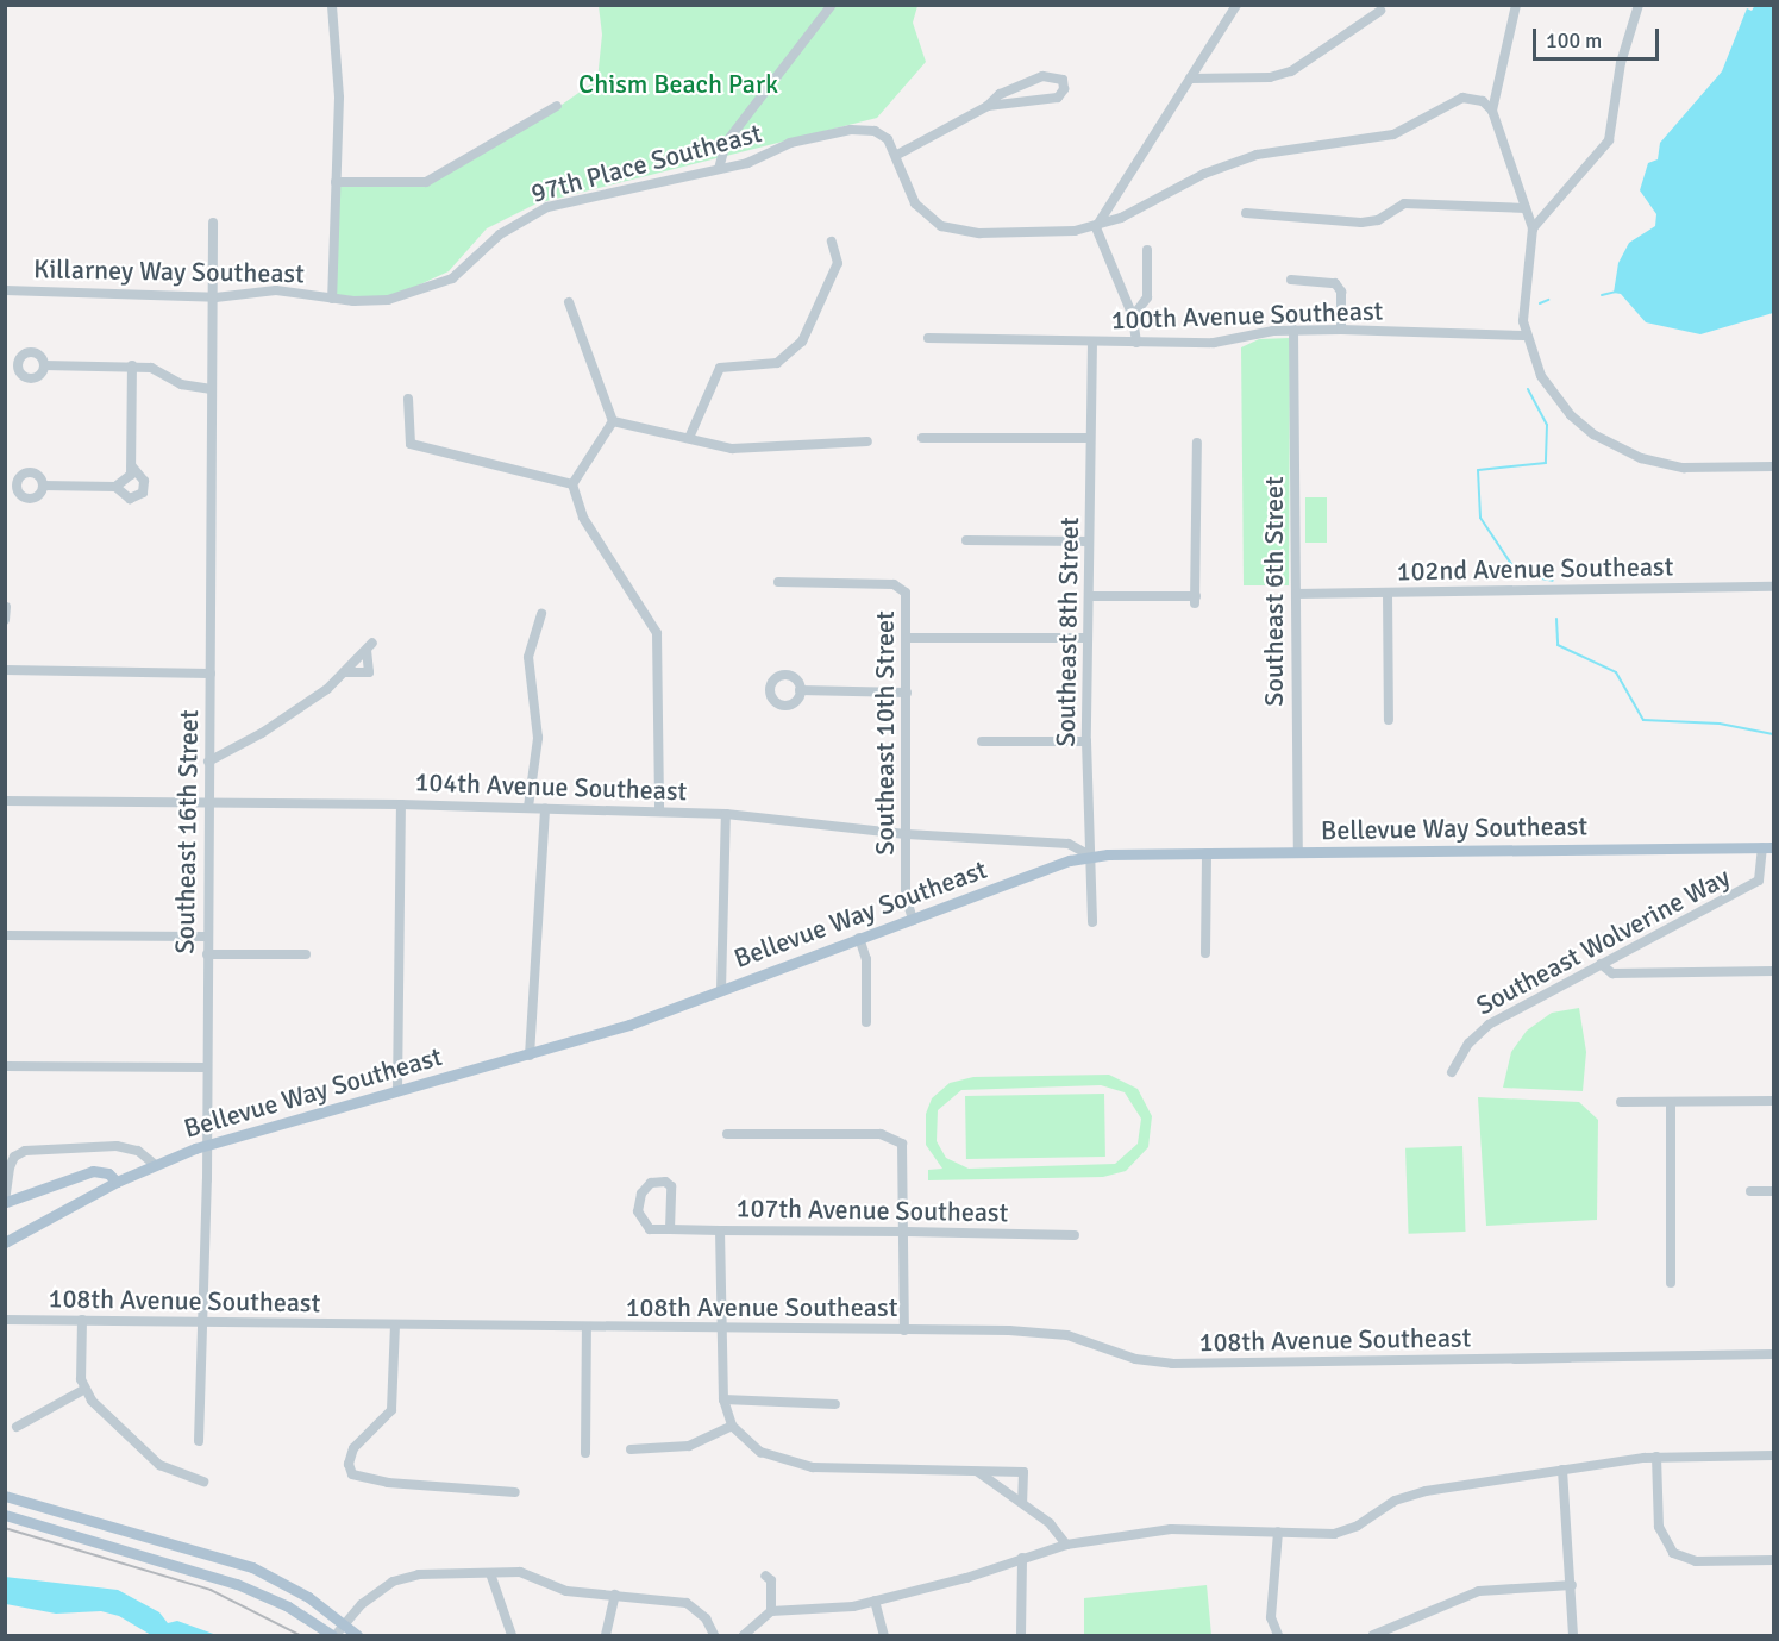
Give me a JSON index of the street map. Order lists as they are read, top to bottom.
{
  "streets": {
    "main road": ["Bellevue Way Southeast"],
    "street": [
      "97th Place Southeast",
      "Killarney Way Southeast",
      "100th Avenue Southeast",
      "102nd Avenue Southeast",
      "Southeast 6th Street",
      "Southeast 8th Street",
      "Southeast 10th Street",
      "104th Avenue Southeast",
      "Southeast 16th Street",
      "Southeast Wolverine Way",
      "107th Avenue Southeast",
      "108th Avenue Southeast"
    ]
  },
  "crossings": [
    ["97th Place Southeast", "Killarney Way Southeast"],
    ["Killarney Way Southeast", "Southeast 16th Street"],
    ["100th Avenue Southeast", "Southeast 6th Street"],
    ["100th Avenue Southeast", "Southeast 8th Street"],
    ["102nd Avenue Southeast", "Southeast 6th Street"],
    ["Southeast 6th Street", "Bellevue Way Southeast"],
    ["Southeast 8th Street", "104th Avenue Southeast"],
    ["Southeast 8th Street", "Bellevue Way Southeast"],
    ["Southeast 10th Street", "104th Avenue Southeast"],
    ["Southeast 10th Street", "Bellevue Way Southeast"],
    ["104th Avenue Southeast", "Bellevue Way Southeast"],
    ["104th Avenue Southeast", "Southeast 16th Street"],
    ["Bellevue Way Southeast", "Southeast 16th Street"],
    ["Bellevue Way Southeast", "Southeast Wolverine Way"],
    ["Southeast 16th Street", "108th Avenue Southeast"]
  ],
  "parks": ["Chism Beach Park"],
  "scale_bar": "100 m"
}
